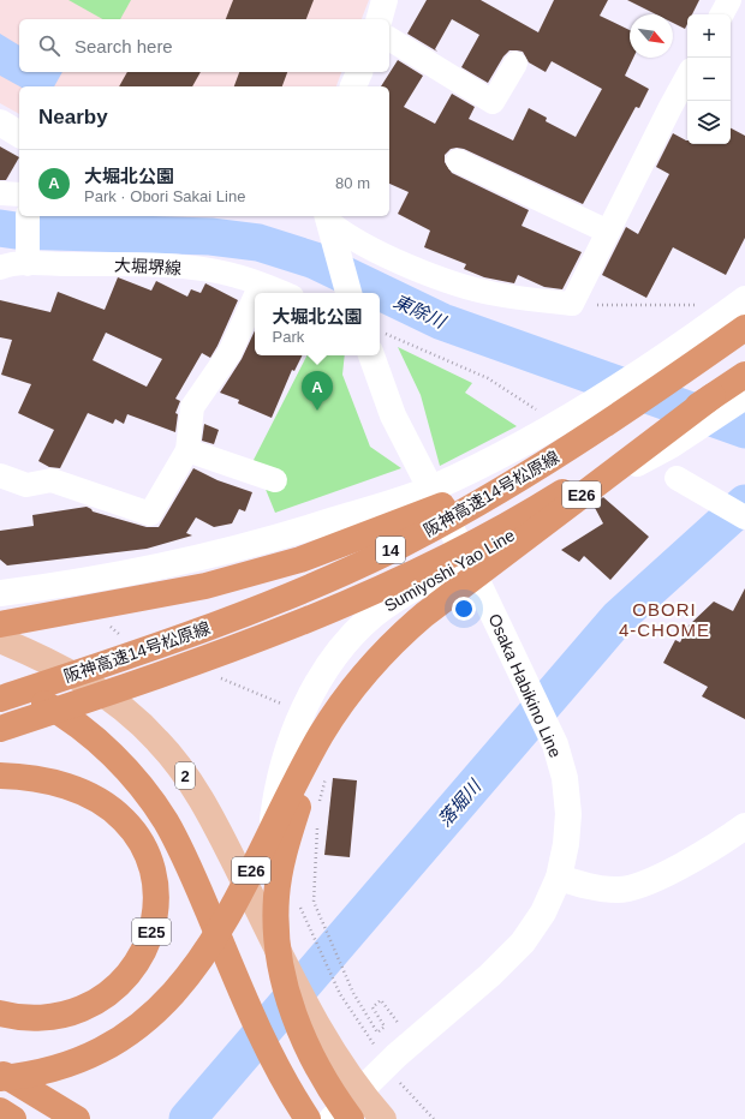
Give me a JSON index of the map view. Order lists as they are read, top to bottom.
{
  "streets": {
    "highway": [
      "阪神高速14号松原線",
      "E26",
      "14",
      "E25"
    ],
    "main road": ["Sumiyoshi Yao Line", "Osaka Habikino Line", "2"],
    "street": ["大堀堺線"]
  },
  "crossings": [
    ["阪神高速14号松原線", "E26"],
    ["阪神高速14号松原線", "14"],
    ["Sumiyoshi Yao Line", "Osaka Habikino Line"],
    ["Sumiyoshi Yao Line", "2"]
  ],
  "districts": ["OBORI 4-CHOME"],
  "water": ["東除川", "落堀川"],
  "north": "bottom right",
  "page": {
    "map_buttons": ["+", "−"],
    "search": "Search here",
    "heading": "Nearby",
    "list": [
      {
        "mark": "A",
        "name": "大堀北公園",
        "note": "Park · Obori Sakai Line",
        "value": "80 m"
      }
    ],
    "popup": ["大堀北公園", "Park"],
    "pins": "A"
  }
}
